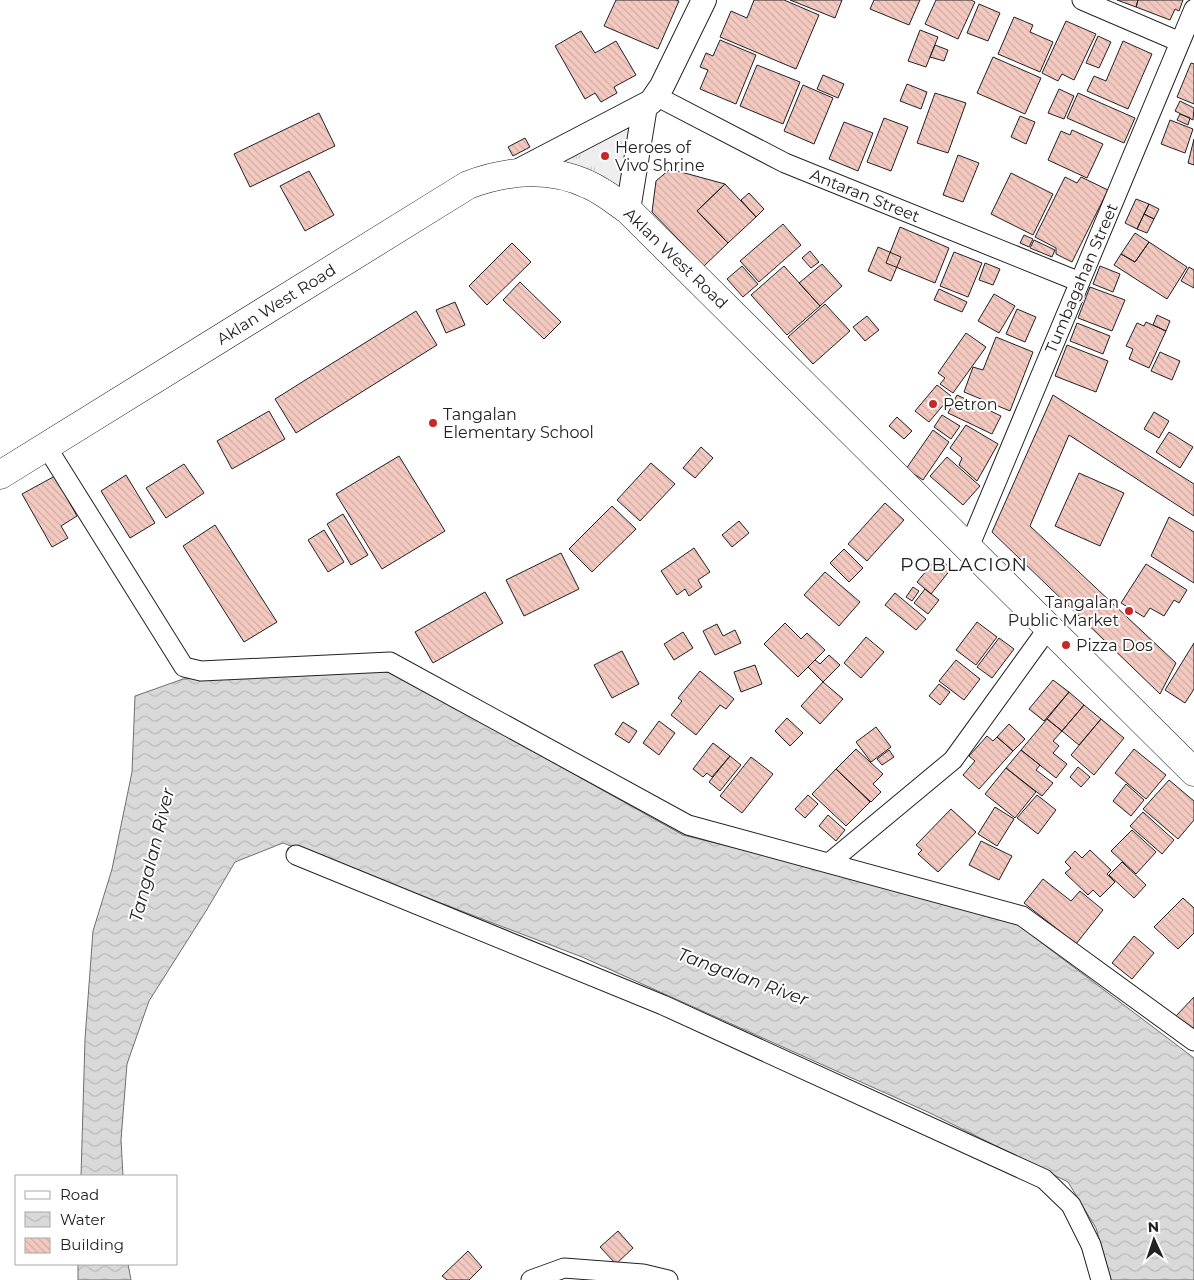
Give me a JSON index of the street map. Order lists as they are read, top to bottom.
{
  "streets": {
    "main road": ["Aklan West Road"],
    "street": ["Antaran Street", "Tumbagahan Street"]
  },
  "crossings": [
    ["Antaran Street", "Tumbagahan Street"],
    ["Aklan West Road", "Tumbagahan Street"]
  ],
  "districts": ["POBLACION"],
  "water": ["Tangalan River"],
  "places": [
    "Heroes of Vivo Shrine",
    "Petron",
    "Tangalan Elementary School",
    "Tangalan Public Market",
    "Pizza Dos"
  ],
  "legend": ["Road", "Water", "Building"],
  "north": "top"
}
